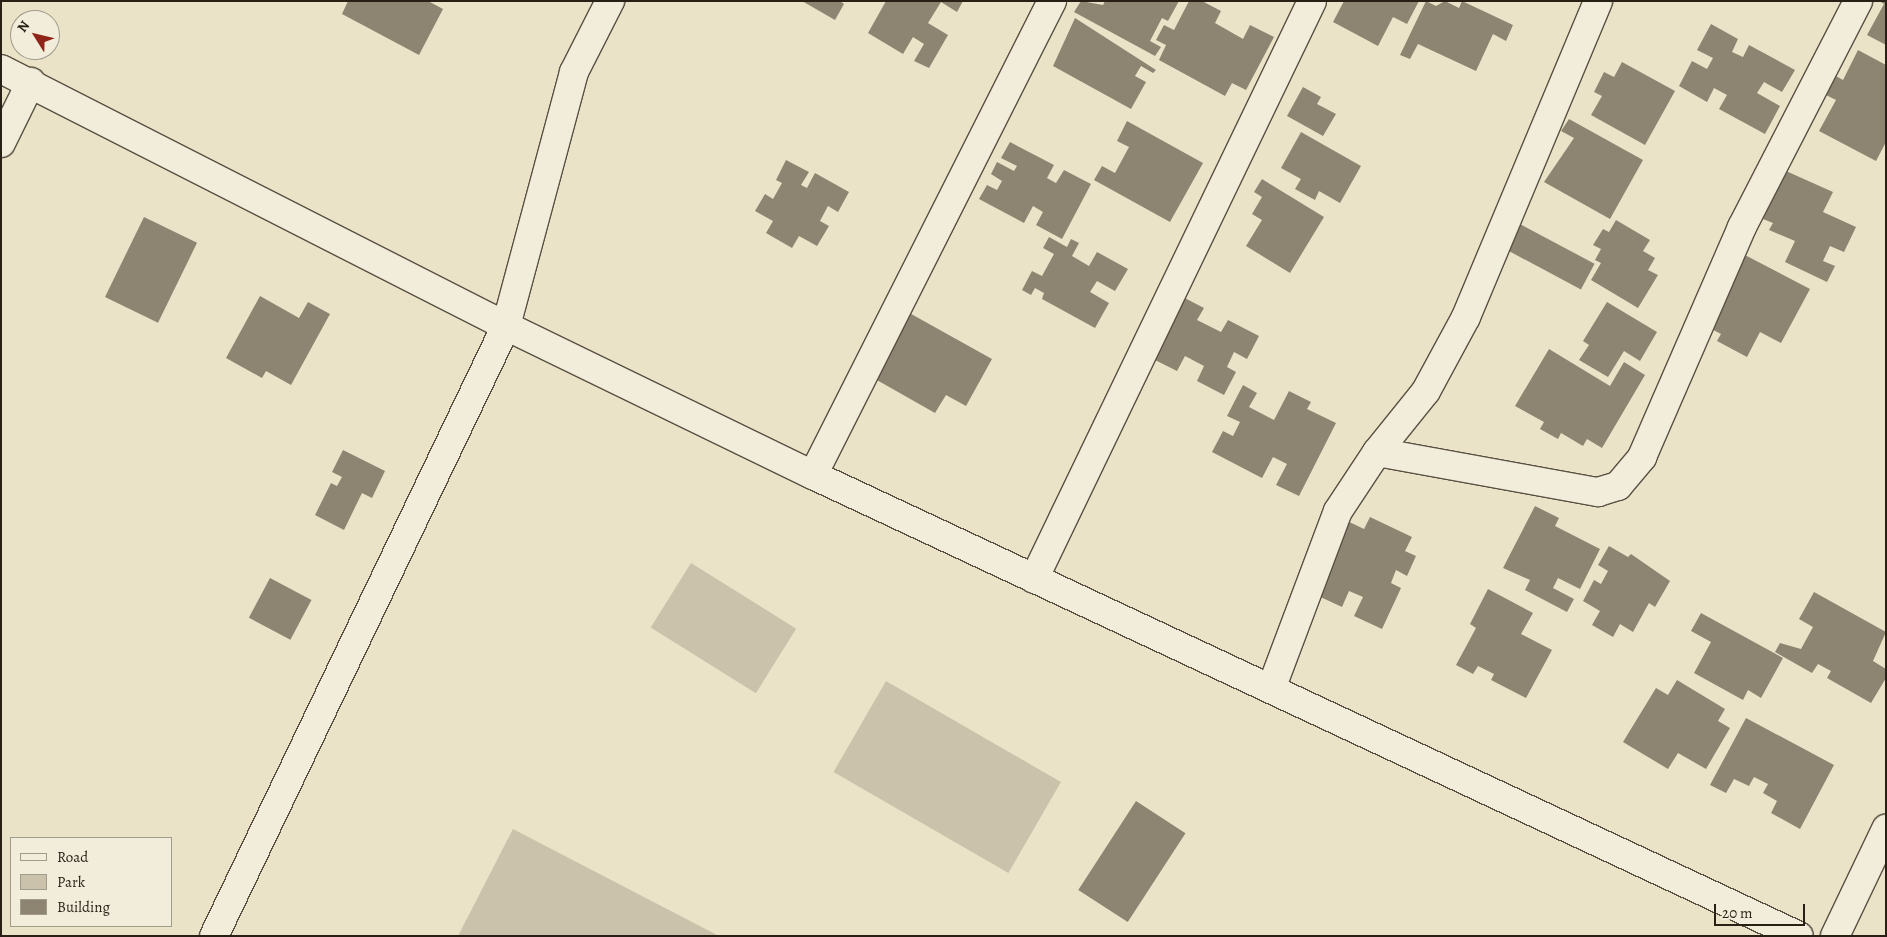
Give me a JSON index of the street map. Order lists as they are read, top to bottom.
{
  "legend": ["Road", "Park", "Building"],
  "scale_bar": "20 m",
  "north": "top left"
}
